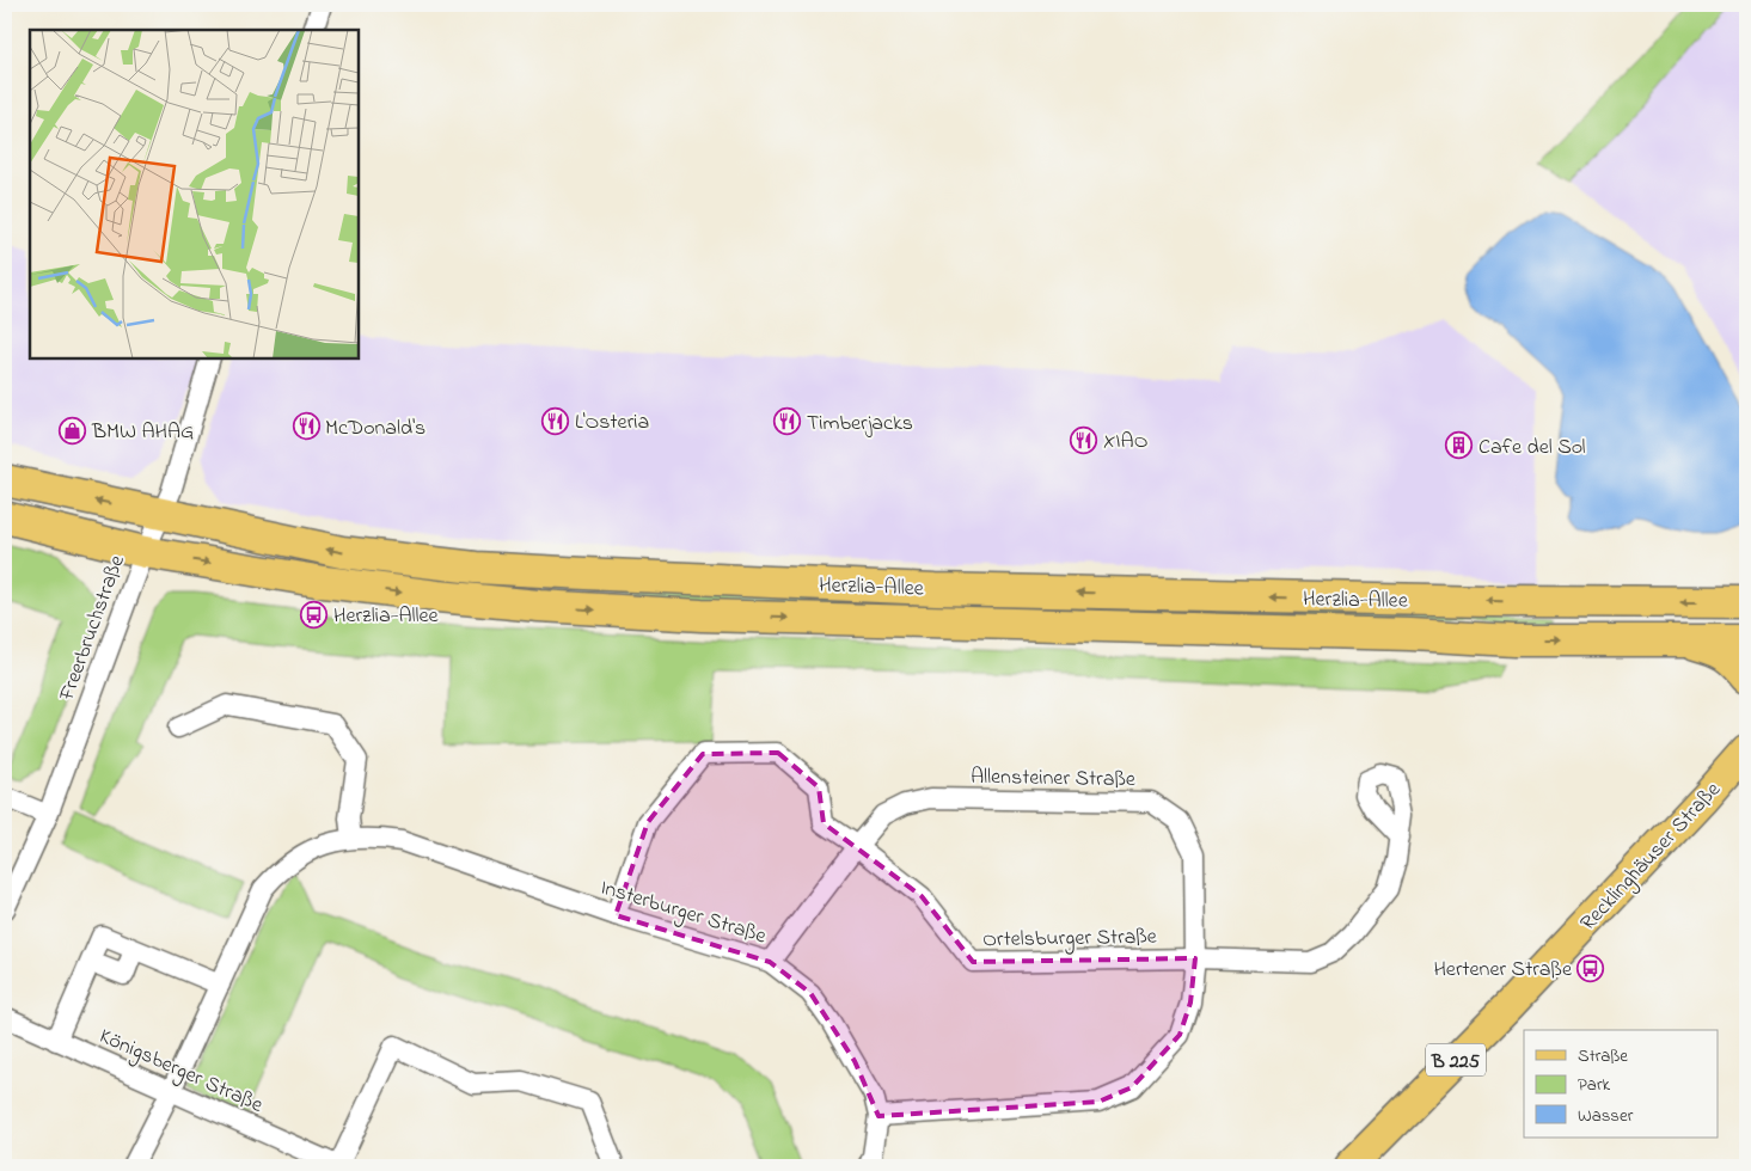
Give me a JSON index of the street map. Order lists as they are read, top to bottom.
{
  "streets": {
    "main road": ["Herzlia-Allee", "Recklinghäuser Straße", "B 225"],
    "street": [
      "Freerbruchstraße",
      "Allensteiner Straße",
      "Insterburger Straße",
      "Ortelsburger Straße",
      "Königsberger Straße"
    ]
  },
  "crossings": [
    ["Herzlia-Allee", "Freerbruchstraße"],
    ["Allensteiner Straße", "Insterburger Straße"],
    ["Allensteiner Straße", "Ortelsburger Straße"],
    ["Insterburger Straße", "Ortelsburger Straße"],
    ["Insterburger Straße", "Königsberger Straße"]
  ],
  "places": {
    "restaurant": [
      "L'Osteria",
      "Timberjacks",
      "McDonald's",
      "XIAO"
    ],
    "shop": ["BMW AHAG"],
    "building": ["Cafe del Sol"],
    "bus stop": ["Herzlia-Allee", "Hertener Straße"]
  },
  "legend": ["Straße", "Park", "Wasser"]
}
